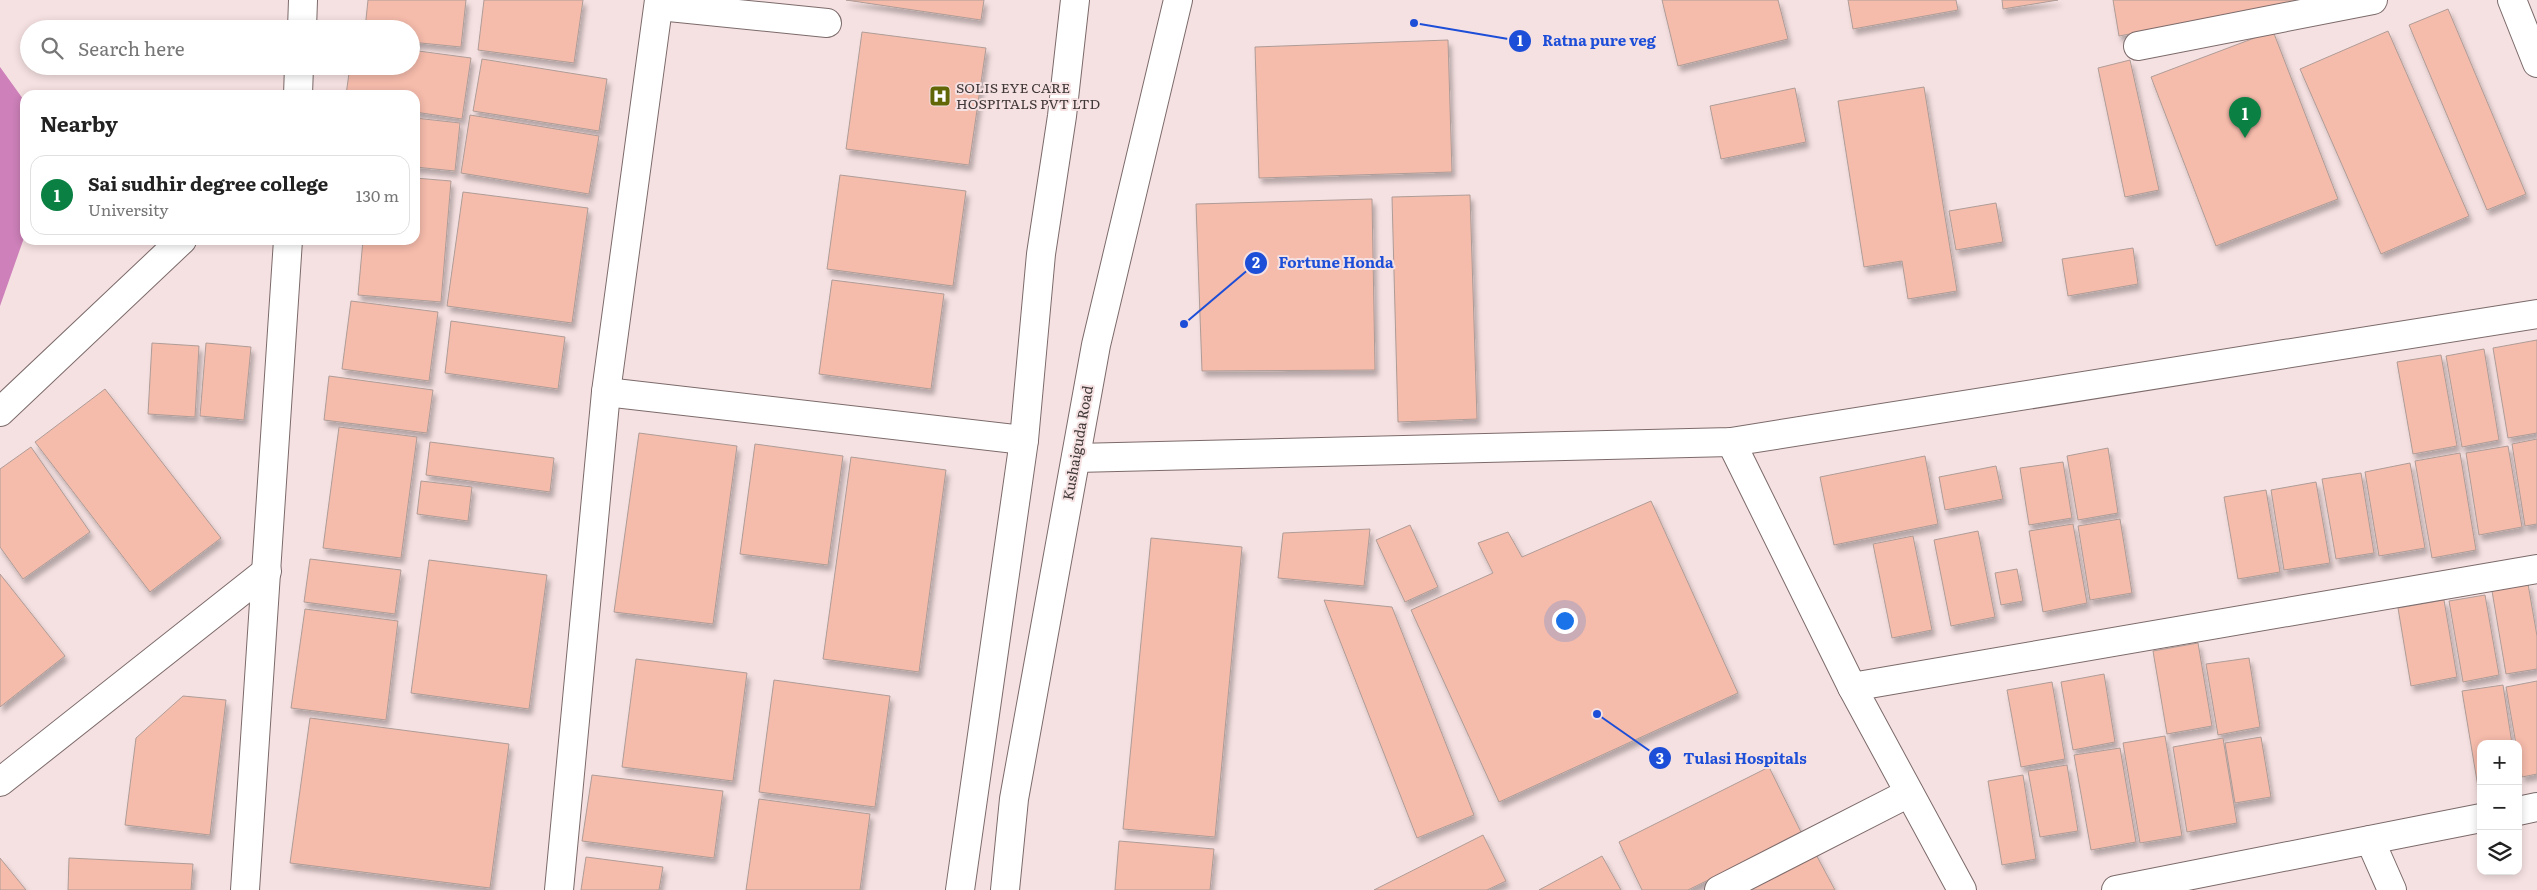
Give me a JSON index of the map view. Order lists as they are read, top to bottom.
{
  "streets": {
    "street": ["Kushaiguda Road"]
  },
  "places": {
    "other": ["Ratna pure veg", "Fortune Honda", "Tulasi Hospitals"],
    "hospital": ["SOLIS EYE CARE HOSPITALS PVT LTD"]
  },
  "page": {
    "search": "Search here",
    "heading": "Nearby",
    "pins": "1",
    "list": [
      {
        "mark": "1",
        "name": "Sai sudhir degree college",
        "note": "University",
        "value": "130 m"
      }
    ],
    "map_buttons": ["+", "−"]
  }
}
